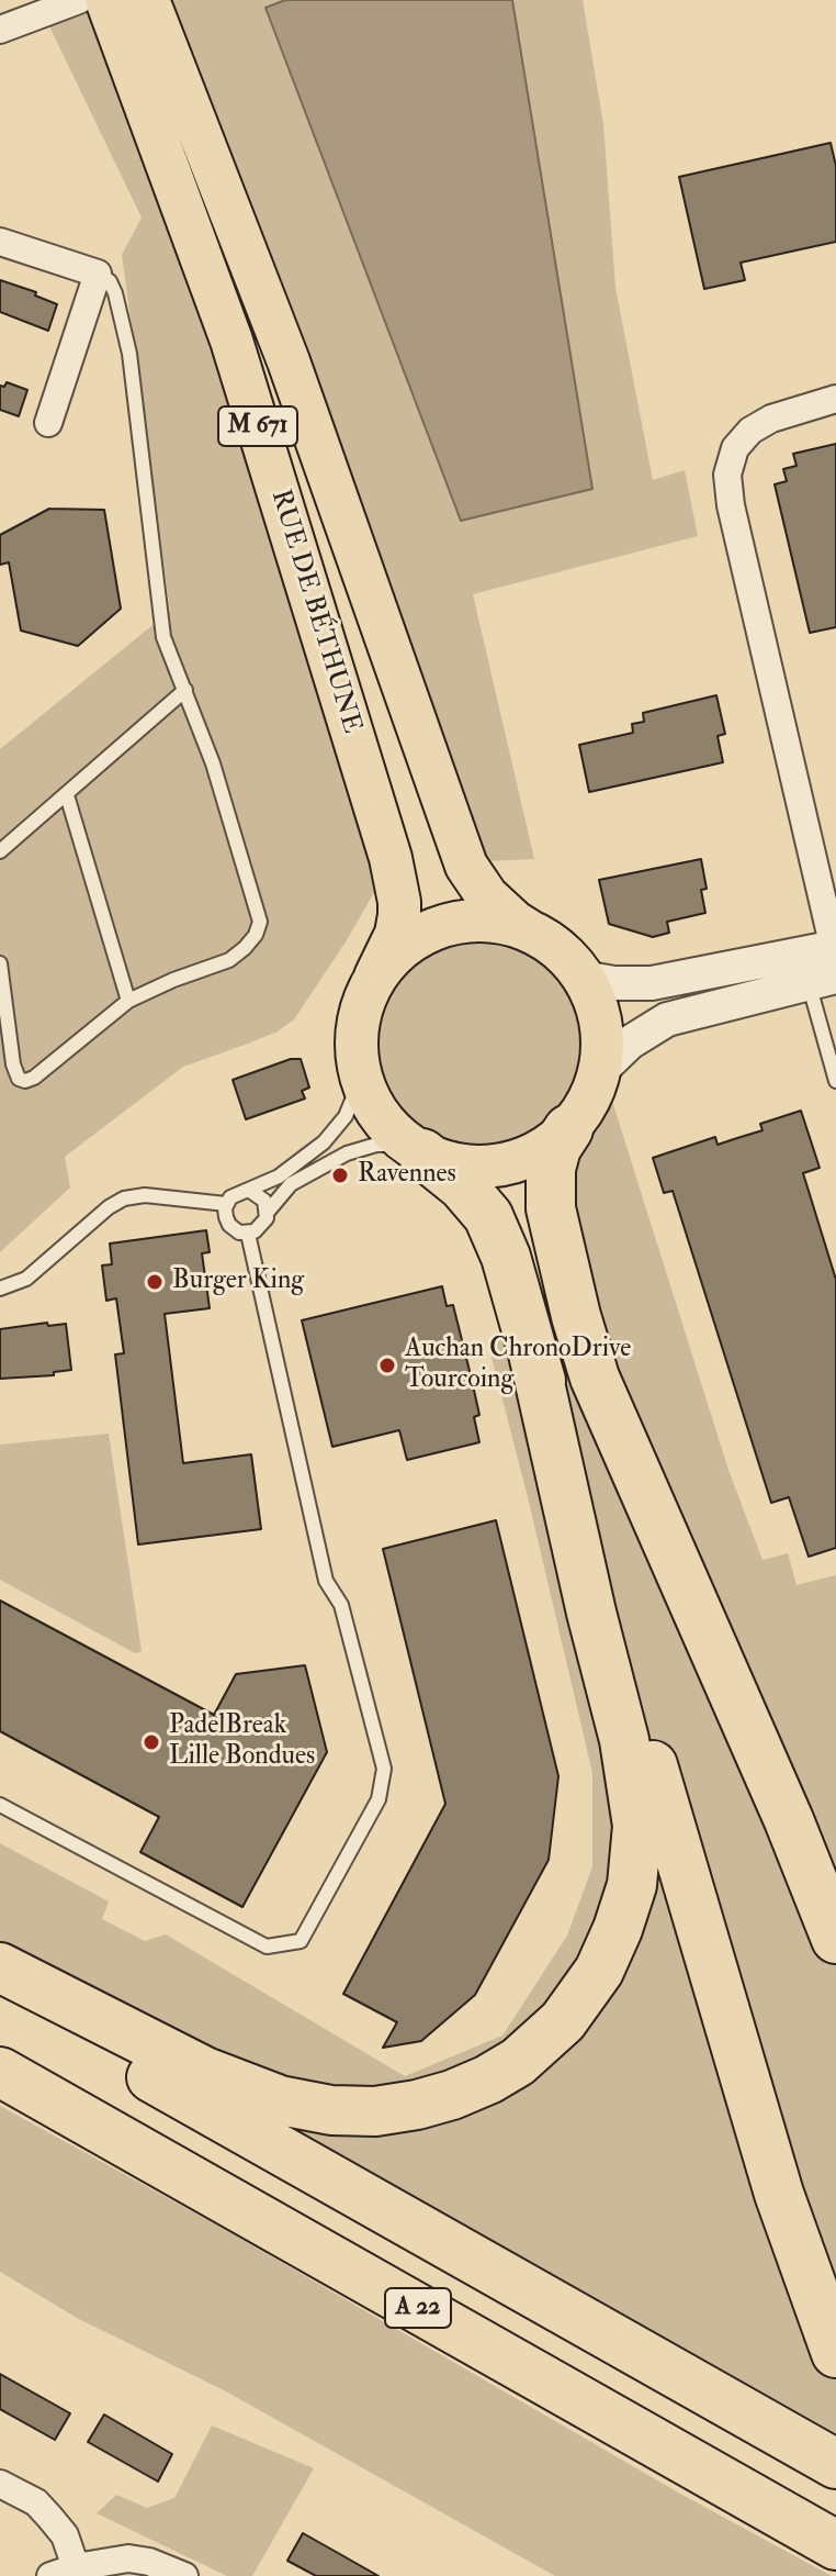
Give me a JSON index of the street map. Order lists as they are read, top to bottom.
{
  "streets": {
    "highway": ["A 22"],
    "main road": ["M 671", "RUE DE BÉTHUNE"]
  },
  "places": [
    "Ravennes",
    "Burger King",
    "Auchan ChronoDrive Tourcoing",
    "PadelBreak Lille Bondues"
  ]
}
